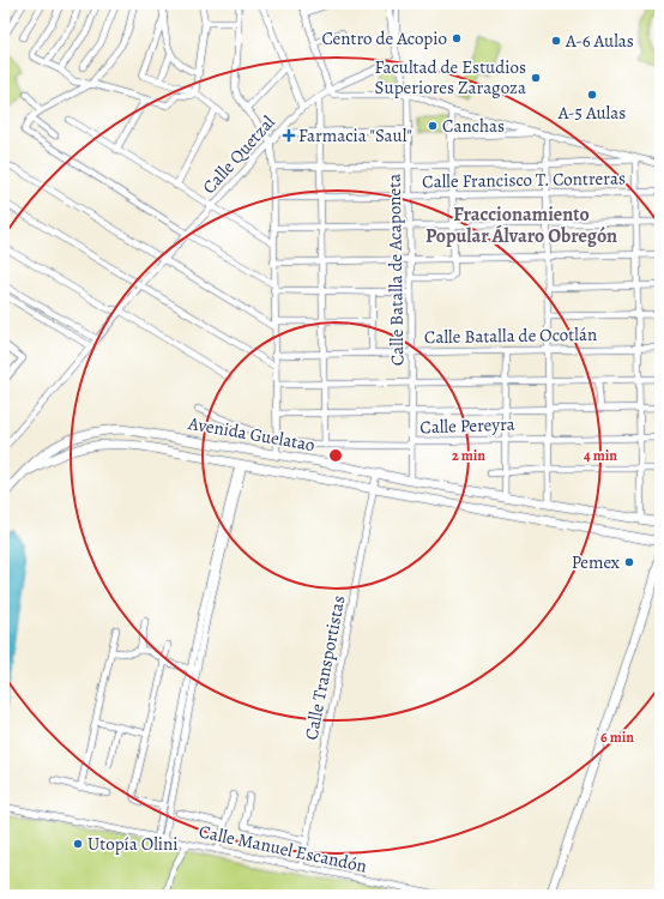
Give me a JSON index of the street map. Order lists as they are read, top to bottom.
{
  "streets": {
    "main road": ["Avenida Guelatao"],
    "street": [
      "Calle Quetzal",
      "Calle Francisco T. Contreras",
      "Calle Batalla de Acaponeta",
      "Calle Batalla de Ocotlán",
      "Calle Pereyra",
      "Calle Transportistas",
      "Calle Manuel Escandón"
    ]
  },
  "crossings": [
    ["Calle Quetzal", "Calle Batalla de Acaponeta"],
    ["Calle Francisco T. Contreras", "Calle Batalla de Acaponeta"],
    ["Calle Batalla de Acaponeta", "Calle Batalla de Ocotlán"],
    ["Calle Batalla de Acaponeta", "Calle Pereyra"],
    ["Calle Batalla de Acaponeta", "Avenida Guelatao"],
    ["Avenida Guelatao", "Calle Transportistas"],
    ["Calle Transportistas", "Calle Manuel Escandón"]
  ],
  "districts": ["Fraccionamiento Popular Álvaro Obregón"],
  "places": {
    "other": [
      "Centro de Acopio",
      "A-6 Aulas",
      "Facultad de Estudios Superiores Zaragoza",
      "A-5 Aulas",
      "Canchas",
      "Pemex",
      "Utopía Olini"
    ],
    "health": ["Farmacia \"Saul\""]
  },
  "rings": ["2 min", "4 min", "6 min"]
}
